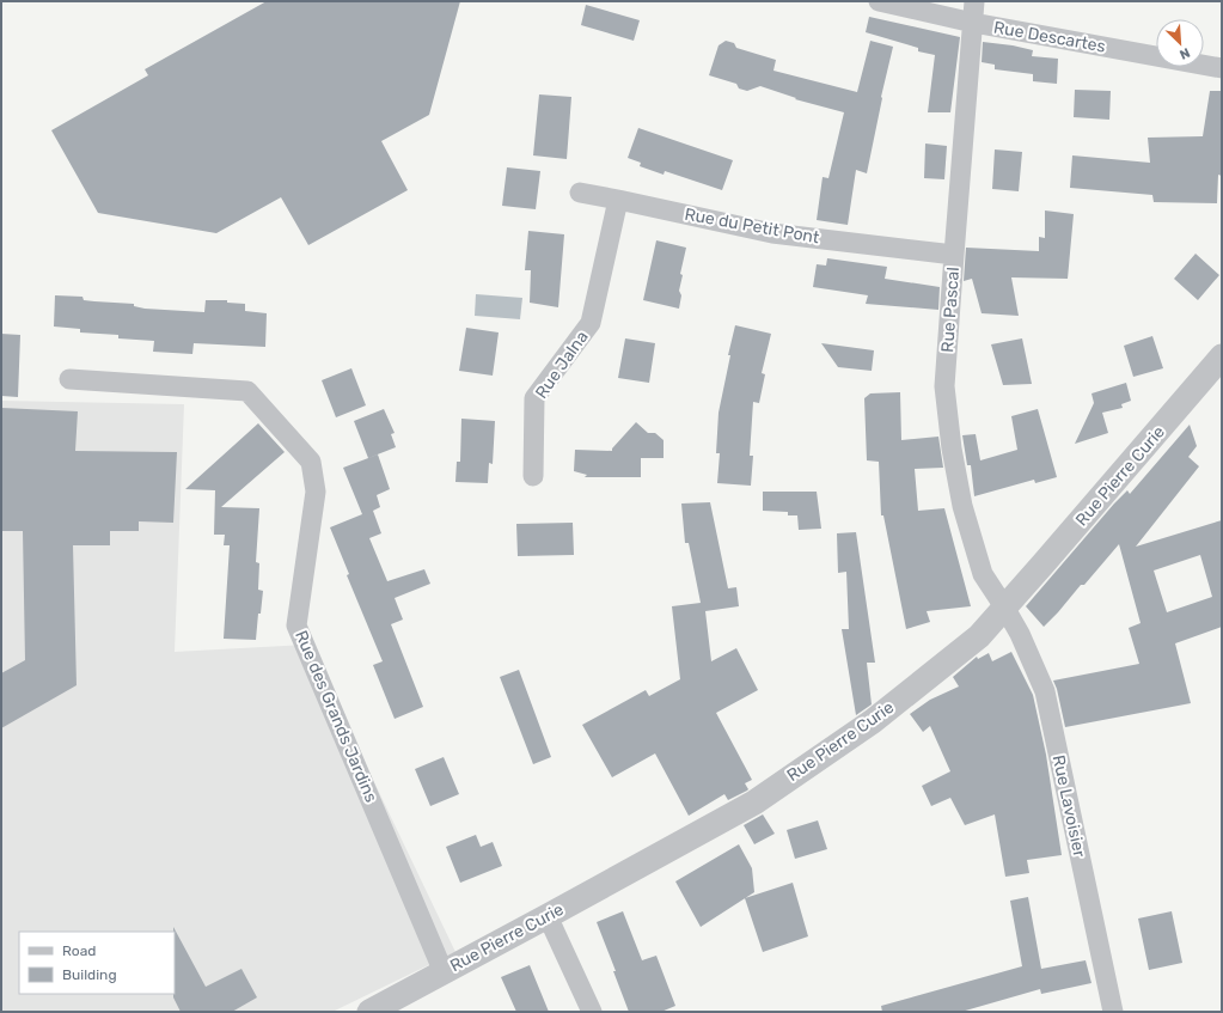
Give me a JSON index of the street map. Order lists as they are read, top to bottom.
{
  "streets": {
    "street": [
      "Rue Descartes",
      "Rue du Petit Pont",
      "Rue Pascal",
      "Rue Jalna",
      "Rue Pierre Curie",
      "Rue des Grands Jardins",
      "Rue Lavoisier"
    ]
  },
  "crossings": [
    ["Rue Descartes", "Rue Pascal"],
    ["Rue du Petit Pont", "Rue Pascal"],
    ["Rue du Petit Pont", "Rue Jalna"],
    ["Rue Pascal", "Rue Pierre Curie"],
    ["Rue Pascal", "Rue Lavoisier"],
    ["Rue Pierre Curie", "Rue des Grands Jardins"],
    ["Rue Pierre Curie", "Rue Lavoisier"]
  ],
  "legend": ["Road", "Building"],
  "north": "bottom right"
}
